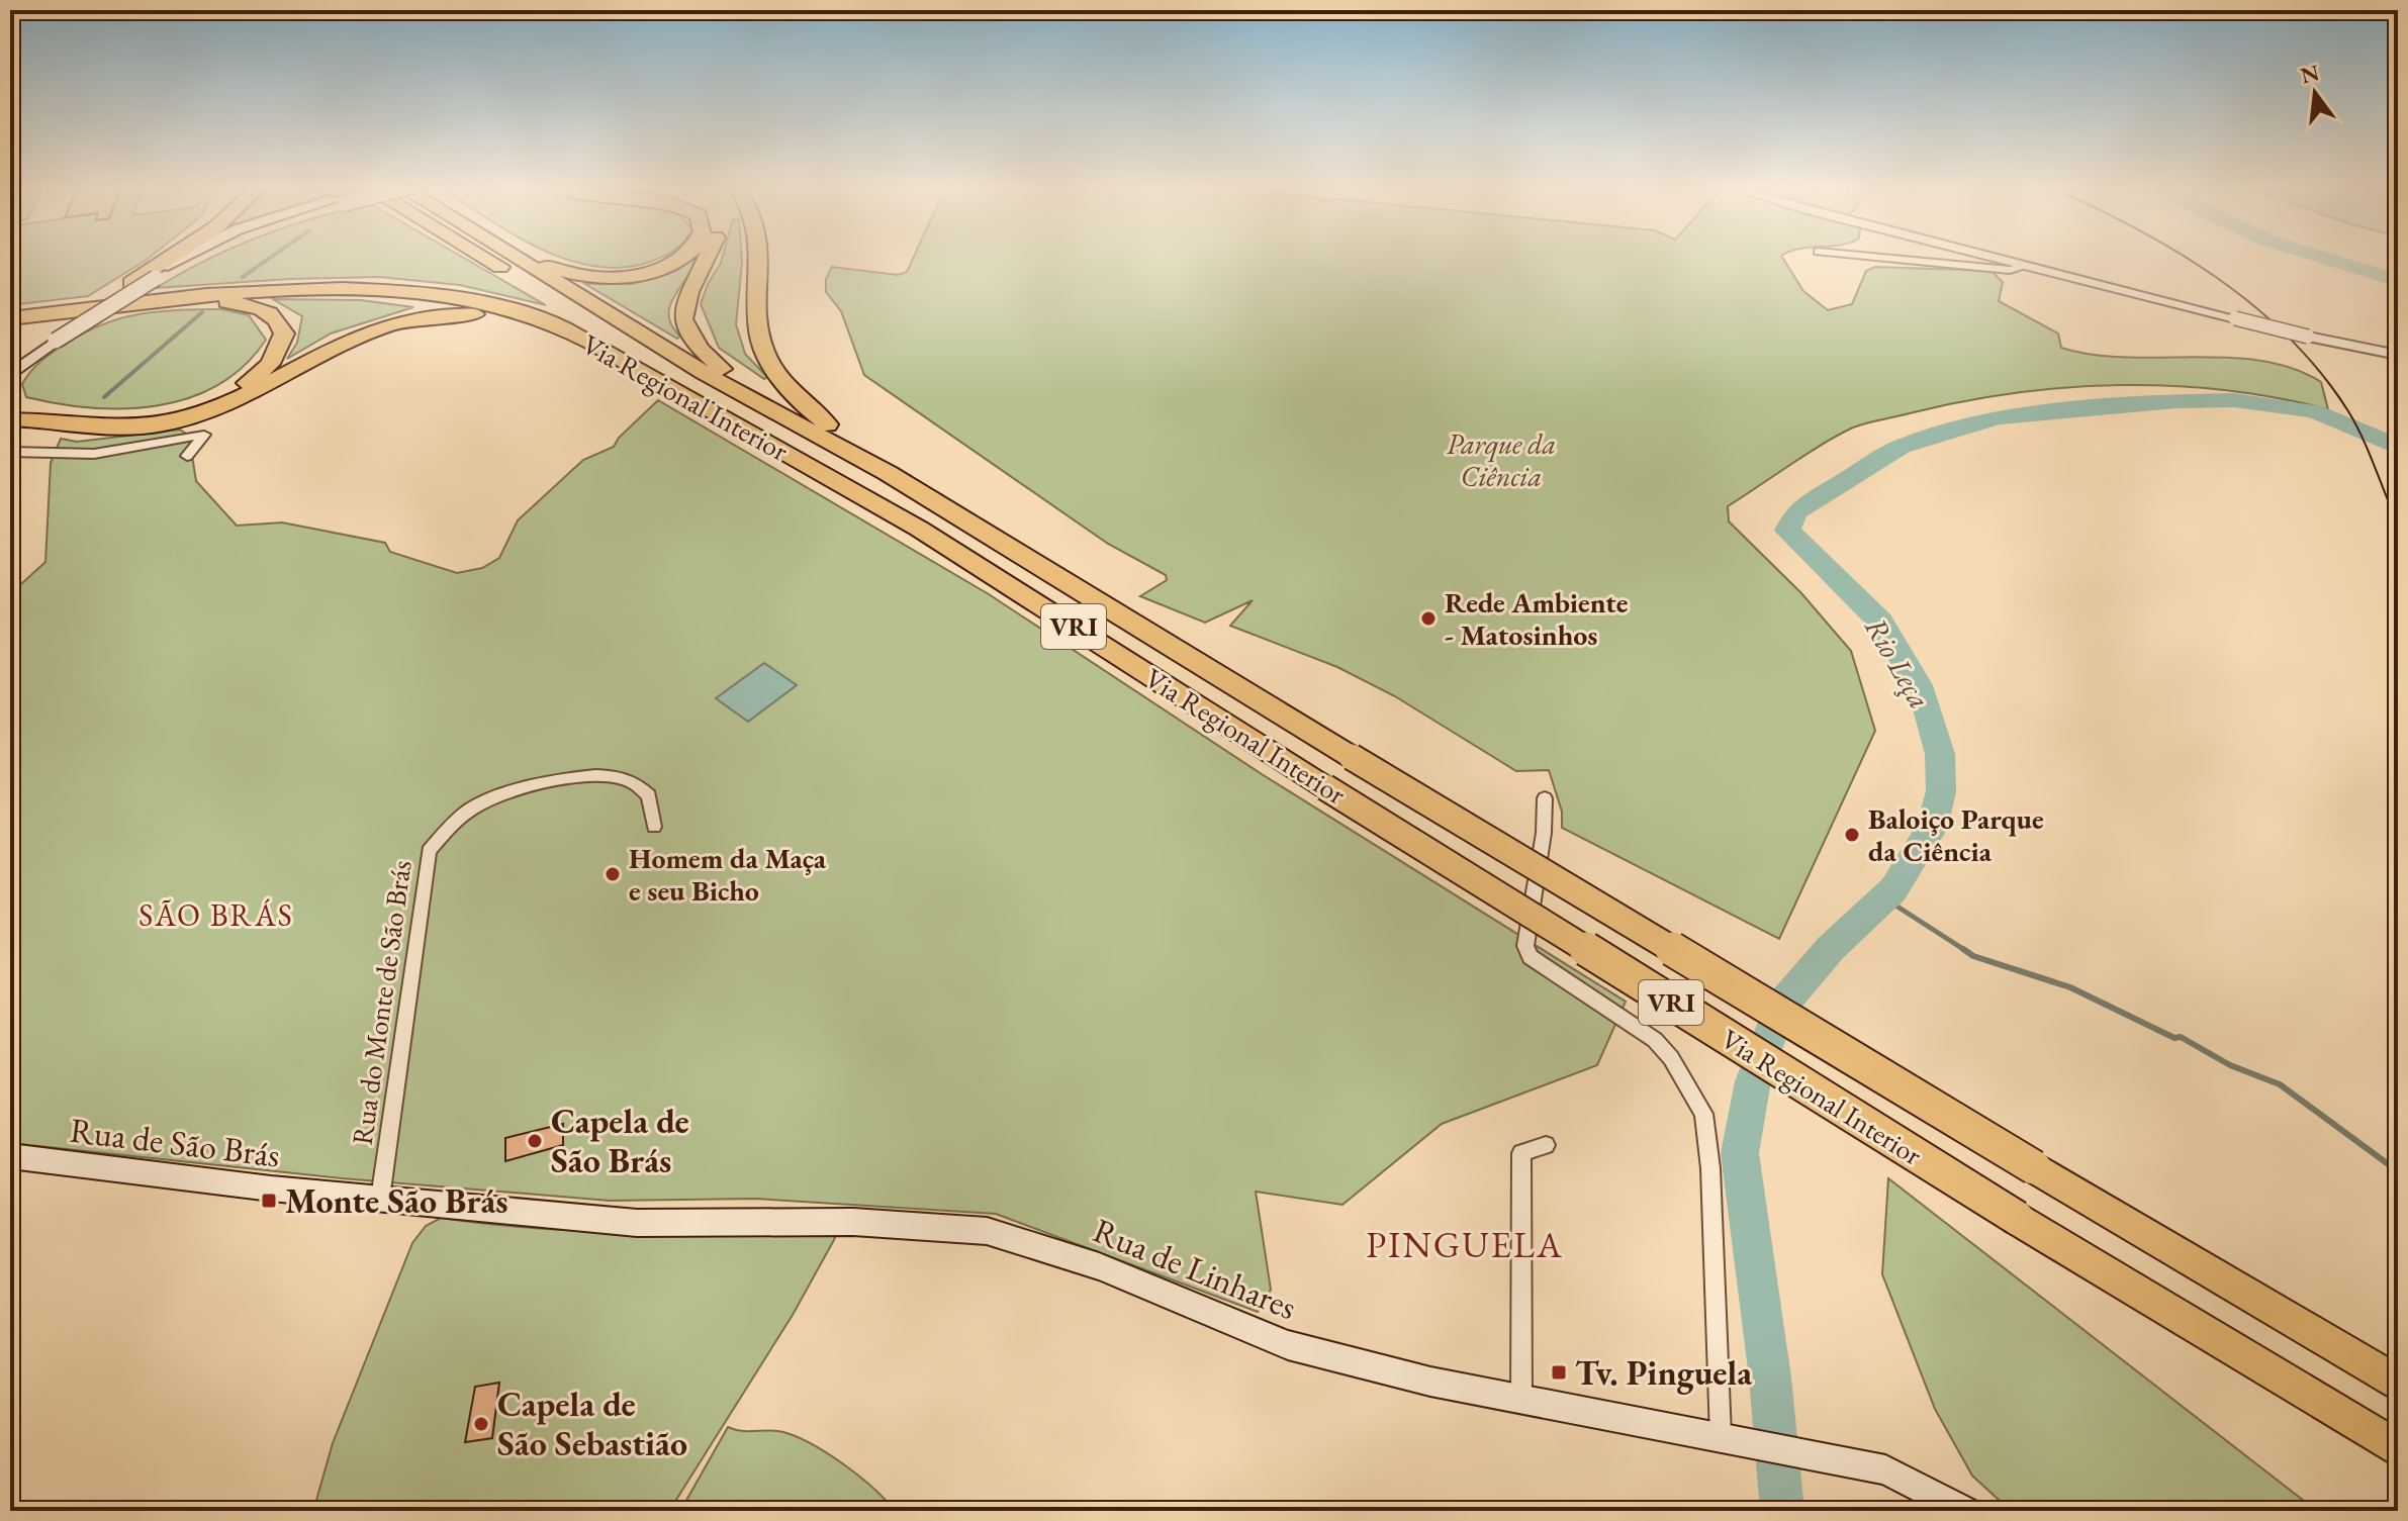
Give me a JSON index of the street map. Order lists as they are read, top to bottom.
{
  "streets": {
    "highway": ["Via Regional Interior", "VRI"],
    "main road": ["Rua de São Brás", "Rua de Linhares"],
    "street": ["Rua do Monte de São Brás"]
  },
  "crossings": [
    ["Rua do Monte de São Brás", "Rua de São Brás"],
    ["Rua do Monte de São Brás", "Rua de Linhares"],
    ["Rua de São Brás", "Rua de Linhares"]
  ],
  "districts": ["SÃO BRÁS", "PINGUELA"],
  "water": ["Rio Leça"],
  "parks": ["Parque da Ciência"],
  "places": {
    "other": [
      "Rede Ambiente - Matosinhos",
      "Baloiço Parque da Ciência",
      "Homem da Maça e seu Bicho",
      "Capela de São Brás",
      "Capela de São Sebastião"
    ],
    "transit": ["Monte São Brás", "Tv. Pinguela"]
  },
  "north": "top"
}
